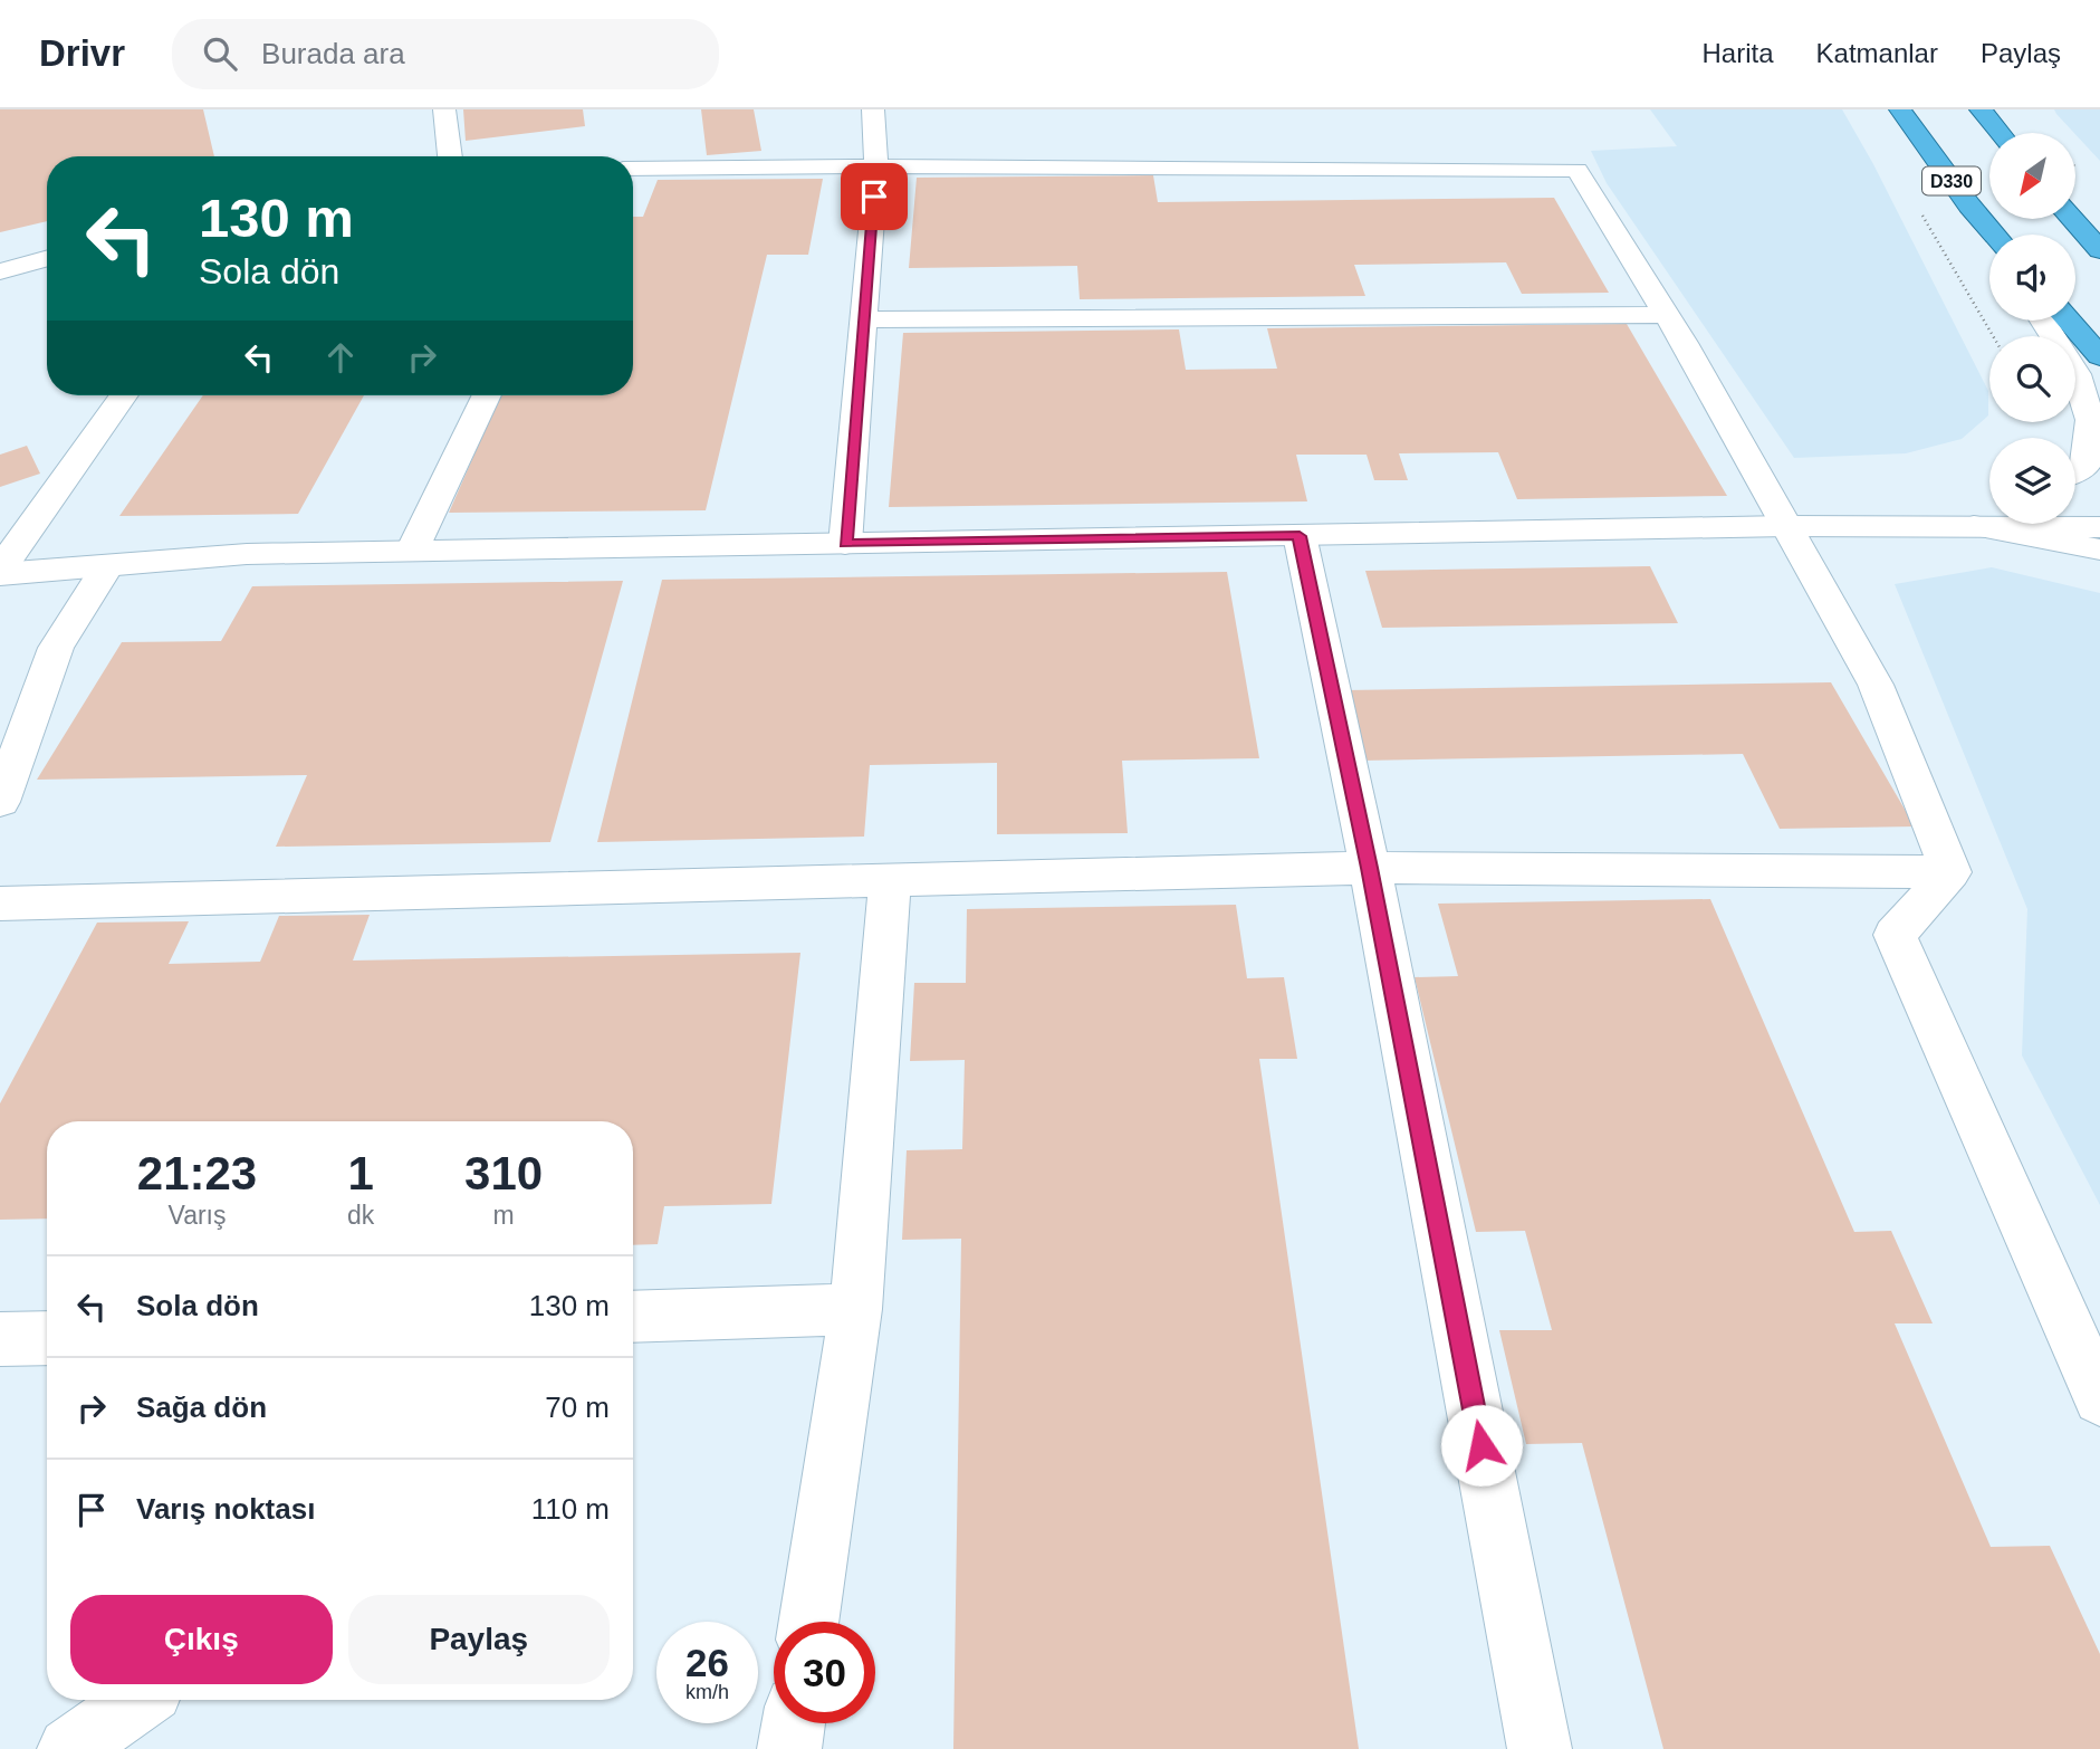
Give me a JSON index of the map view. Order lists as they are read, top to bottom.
{
  "streets": {
    "highway": ["D330"]
  },
  "north": "bottom left",
  "page": {
    "header": "Drivr",
    "search": "Burada ara",
    "nav": ["Harita", "Katmanlar", "Paylaş"],
    "turn": ["130 m", "Sola dön"],
    "eta": [
      "21:23",
      "Varış",
      "1",
      "dk",
      "310",
      "m"
    ],
    "list": [
      {
        "name": "Sola dön",
        "value": "130 m"
      },
      {
        "name": "Sağa dön",
        "value": "70 m"
      },
      {
        "name": "Varış noktası",
        "value": "110 m"
      }
    ],
    "buttons": ["Çıkış", "Paylaş"],
    "speed": "26 km/h",
    "limit": "30"
  }
}
